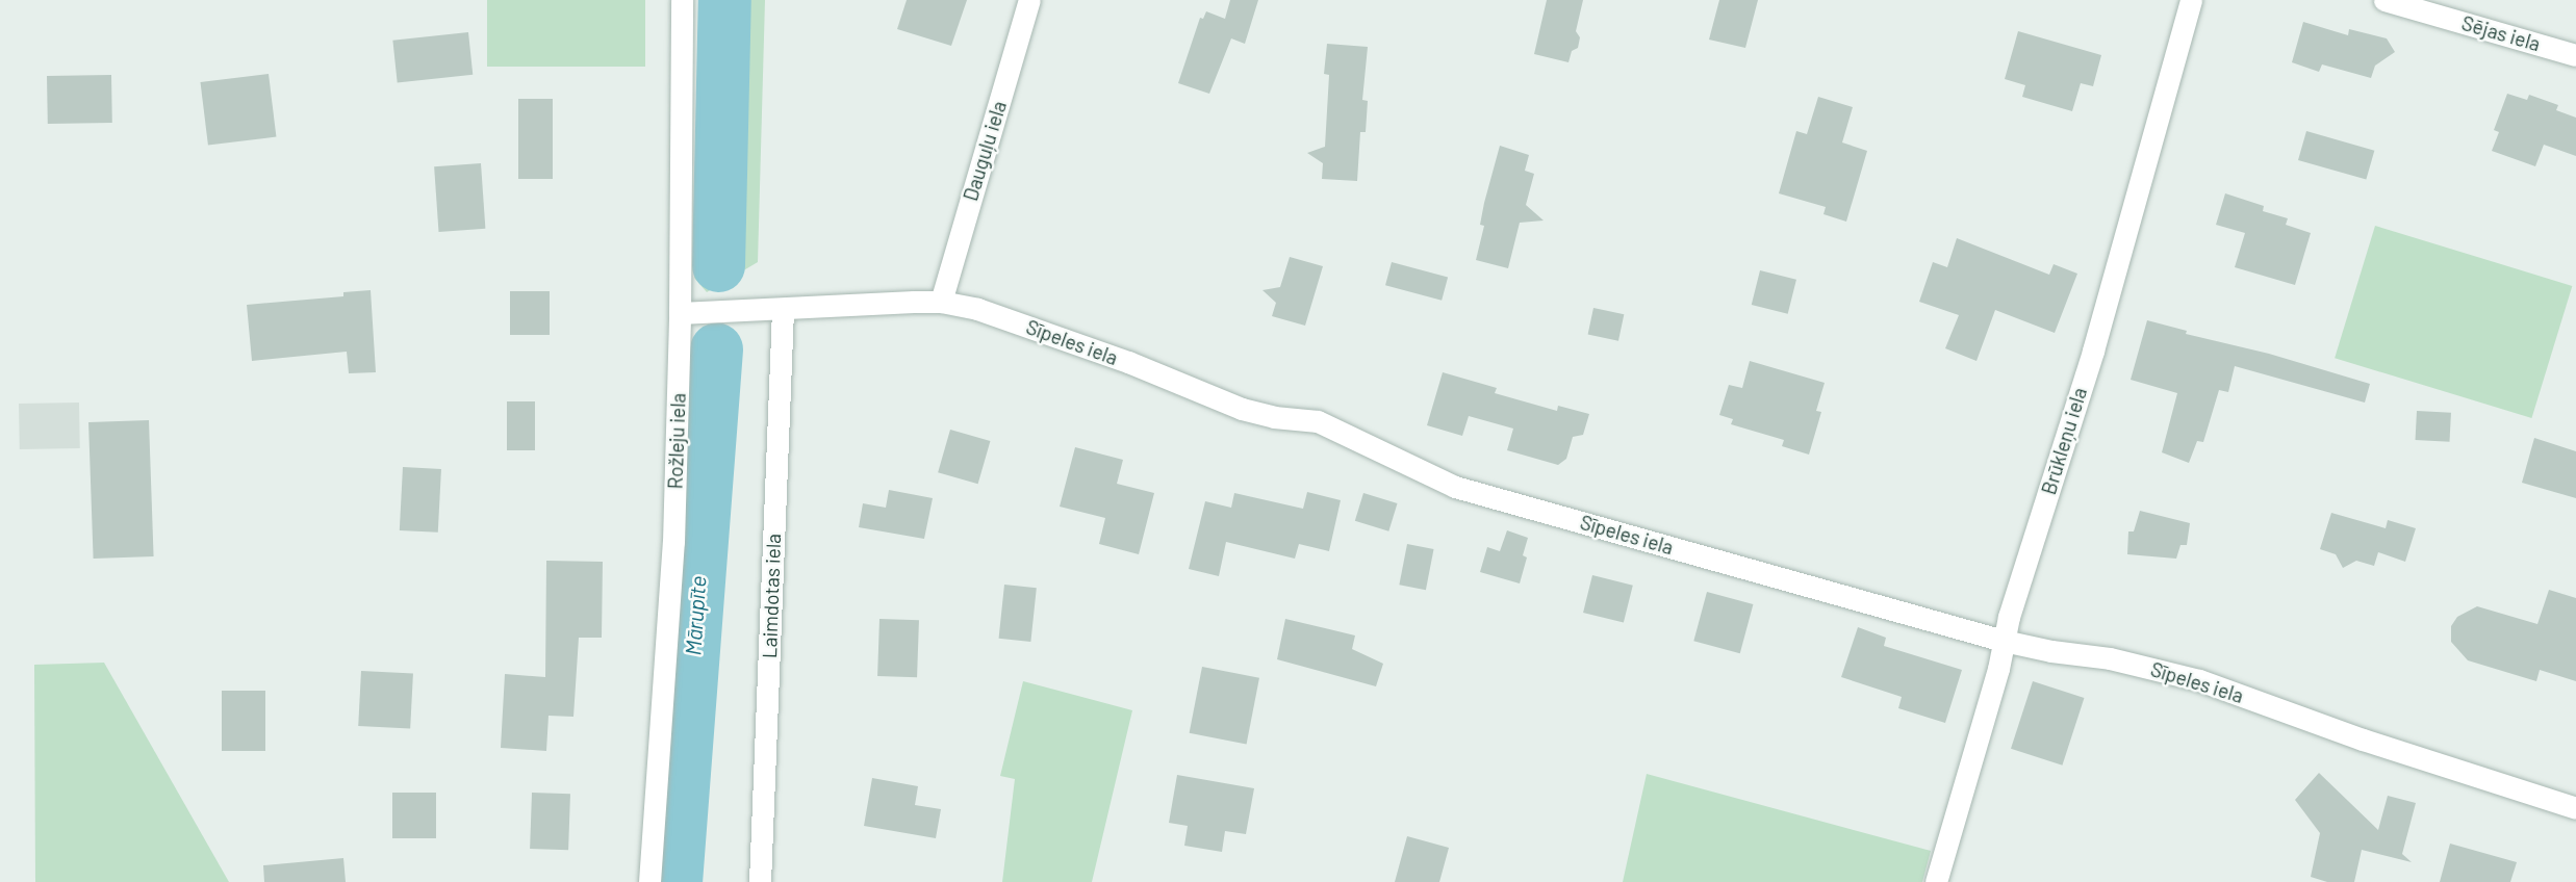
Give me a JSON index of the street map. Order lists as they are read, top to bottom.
{
  "streets": {
    "street": [
      "Sējas iela",
      "Dauguļu iela",
      "Sīpeles iela",
      "Rožleju iela",
      "Brūkleņu iela",
      "Laimdotas iela"
    ]
  },
  "crossings": [
    ["Dauguļu iela", "Sīpeles iela"],
    ["Sīpeles iela", "Rožleju iela"],
    ["Sīpeles iela", "Brūkleņu iela"],
    ["Sīpeles iela", "Laimdotas iela"]
  ],
  "water": ["Mārupīte"]
}
